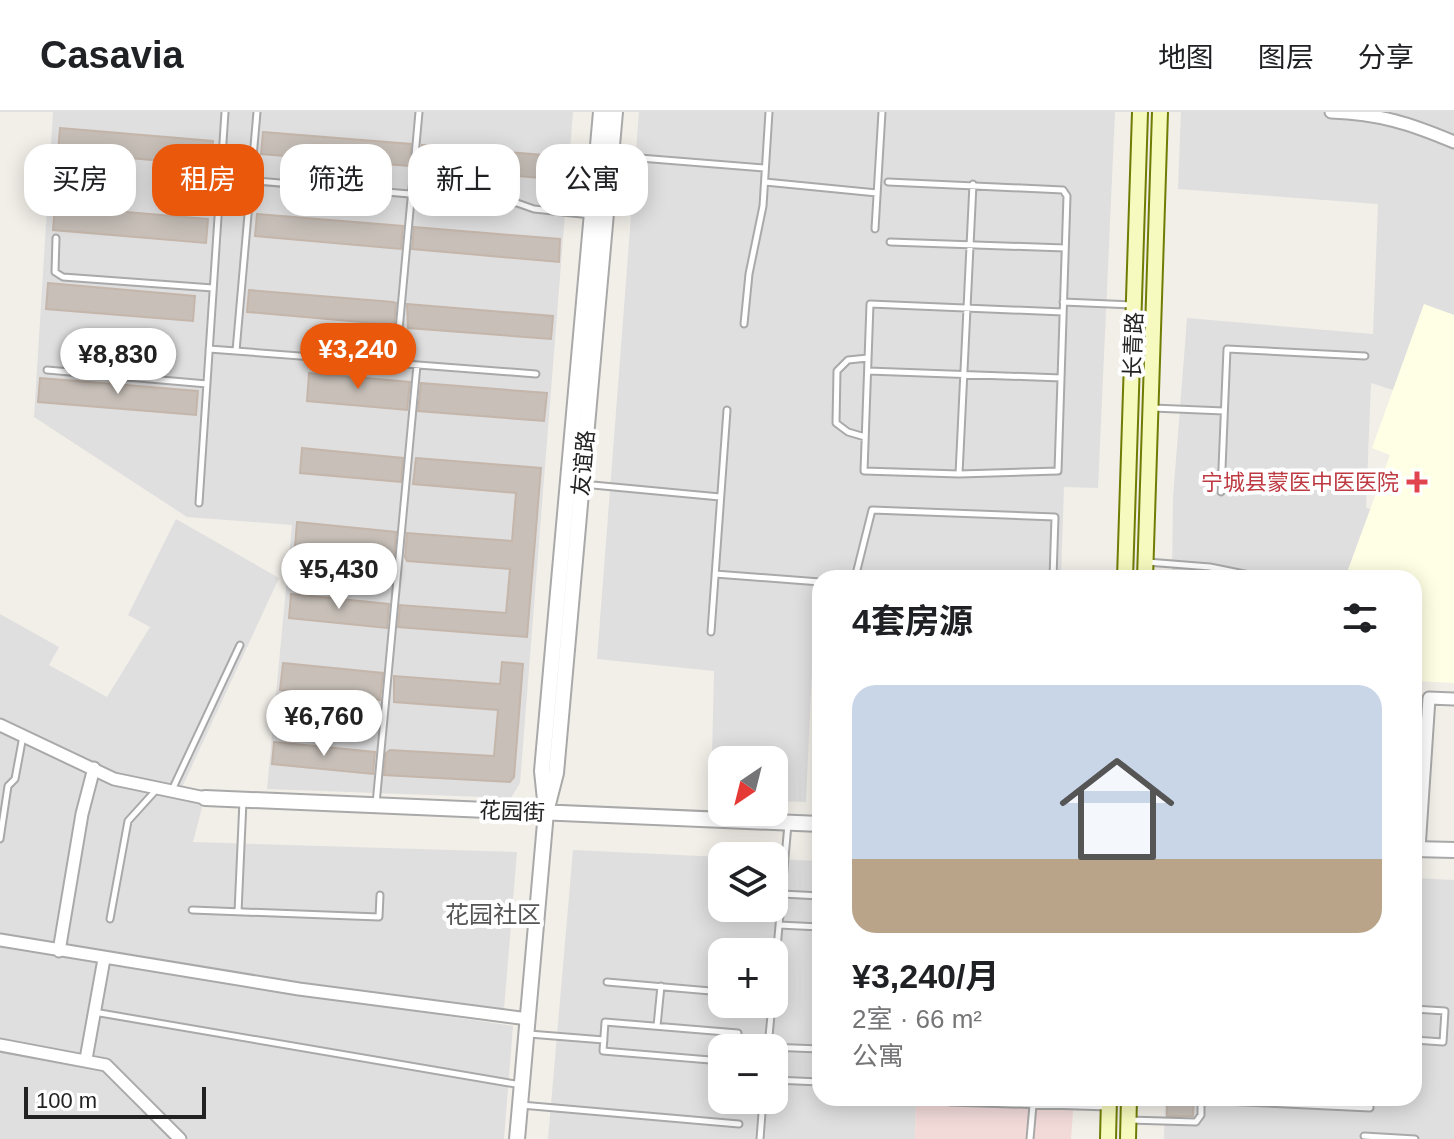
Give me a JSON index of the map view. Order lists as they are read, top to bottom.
{
  "streets": {
    "main road": ["长青路"],
    "street": ["友谊路", "花园街"]
  },
  "crossings": [
    ["友谊路", "花园街"]
  ],
  "districts": ["花园社区"],
  "places": {
    "health": ["宁城县蒙医中医医院"]
  },
  "scale_bar": "100 m",
  "north": "bottom left",
  "page": {
    "header": "Casavia",
    "nav": ["地图", "图层", "分享"],
    "chip": [
      "买房",
      "租房",
      "筛选",
      "新上",
      "公寓"
    ],
    "price": [
      "¥3,240",
      "¥8,830",
      "¥5,430",
      "¥6,760"
    ],
    "heading": "4套房源",
    "list": [
      {
        "name": "¥3,240/月",
        "note": "2室 · 66 m² · 公寓"
      }
    ],
    "map_buttons": ["+", "−"],
    "scale": "100 m"
  }
}
